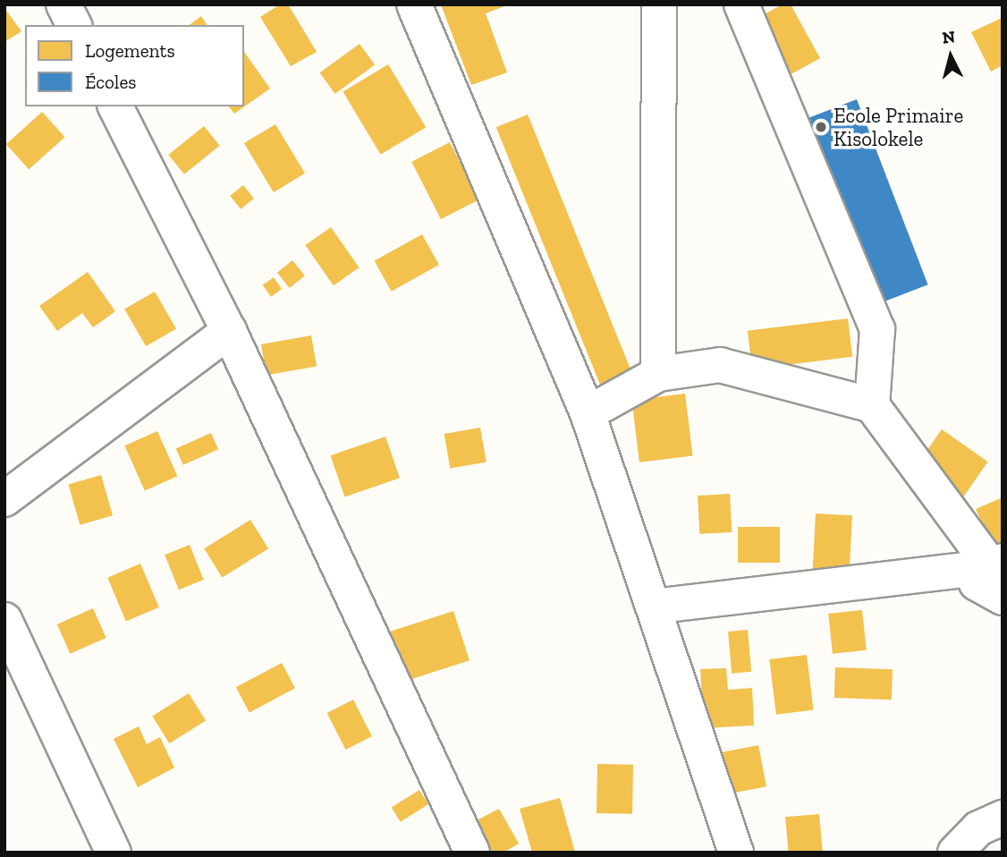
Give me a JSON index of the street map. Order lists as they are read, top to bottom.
{
  "places": ["Ecole Primaire Kisolokele"],
  "legend": ["Logements", "Écoles"],
  "north": "top"
}
